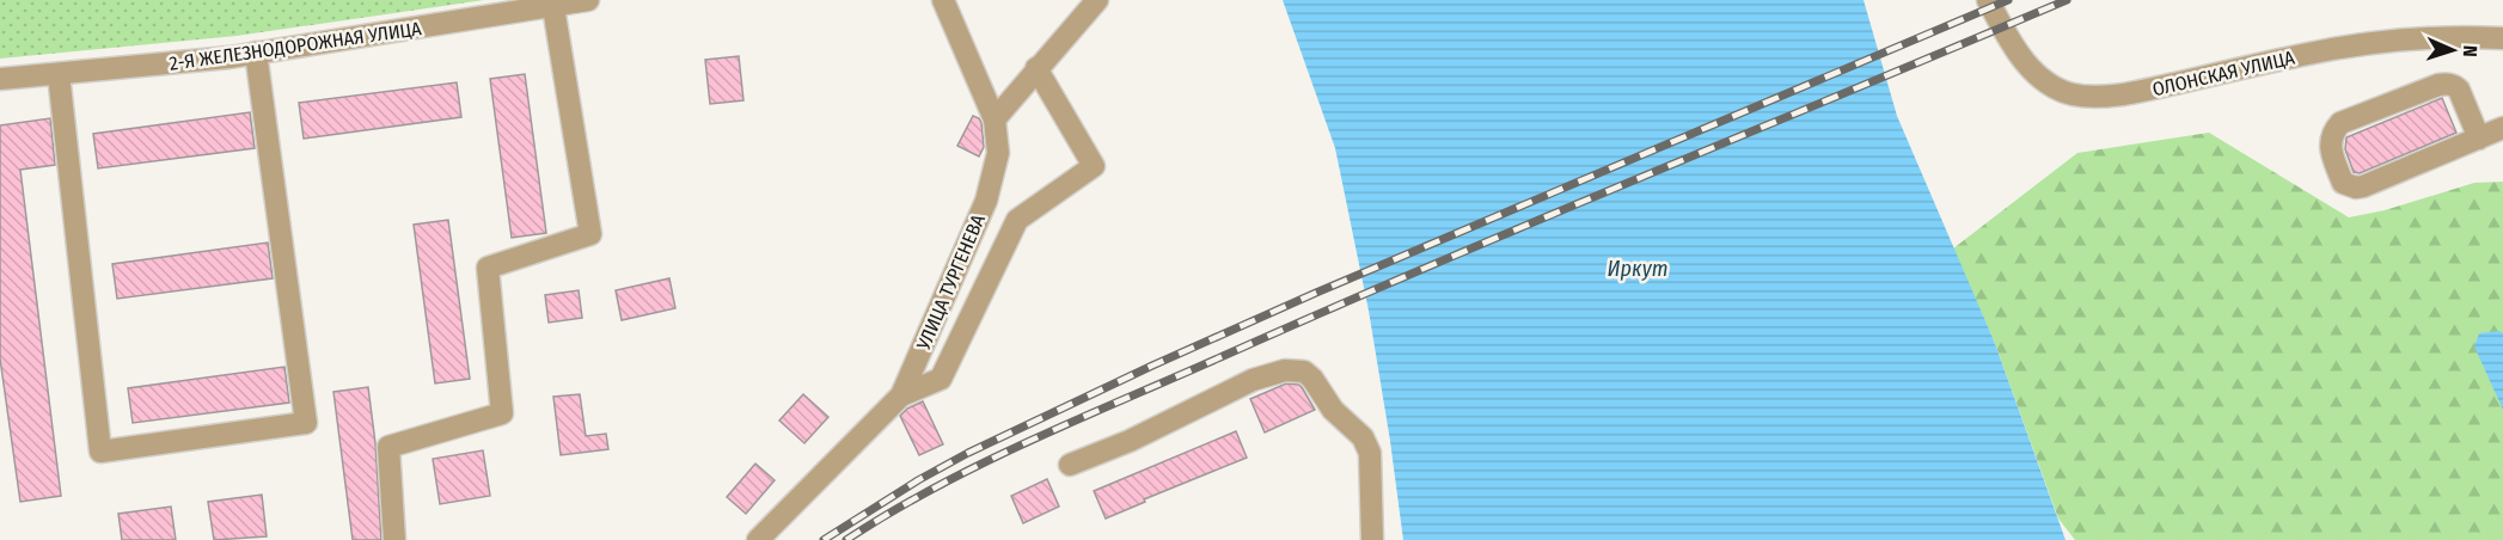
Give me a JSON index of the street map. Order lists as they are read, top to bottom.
{
  "streets": {
    "street": ["2-Я ЖЕЛЕЗНОДОРОЖНАЯ УЛИЦА", "ОЛОНСКАЯ УЛИЦА", "УЛИЦА ТУРГЕНЕВА"]
  },
  "water": ["Иркут"],
  "north": "right"
}
